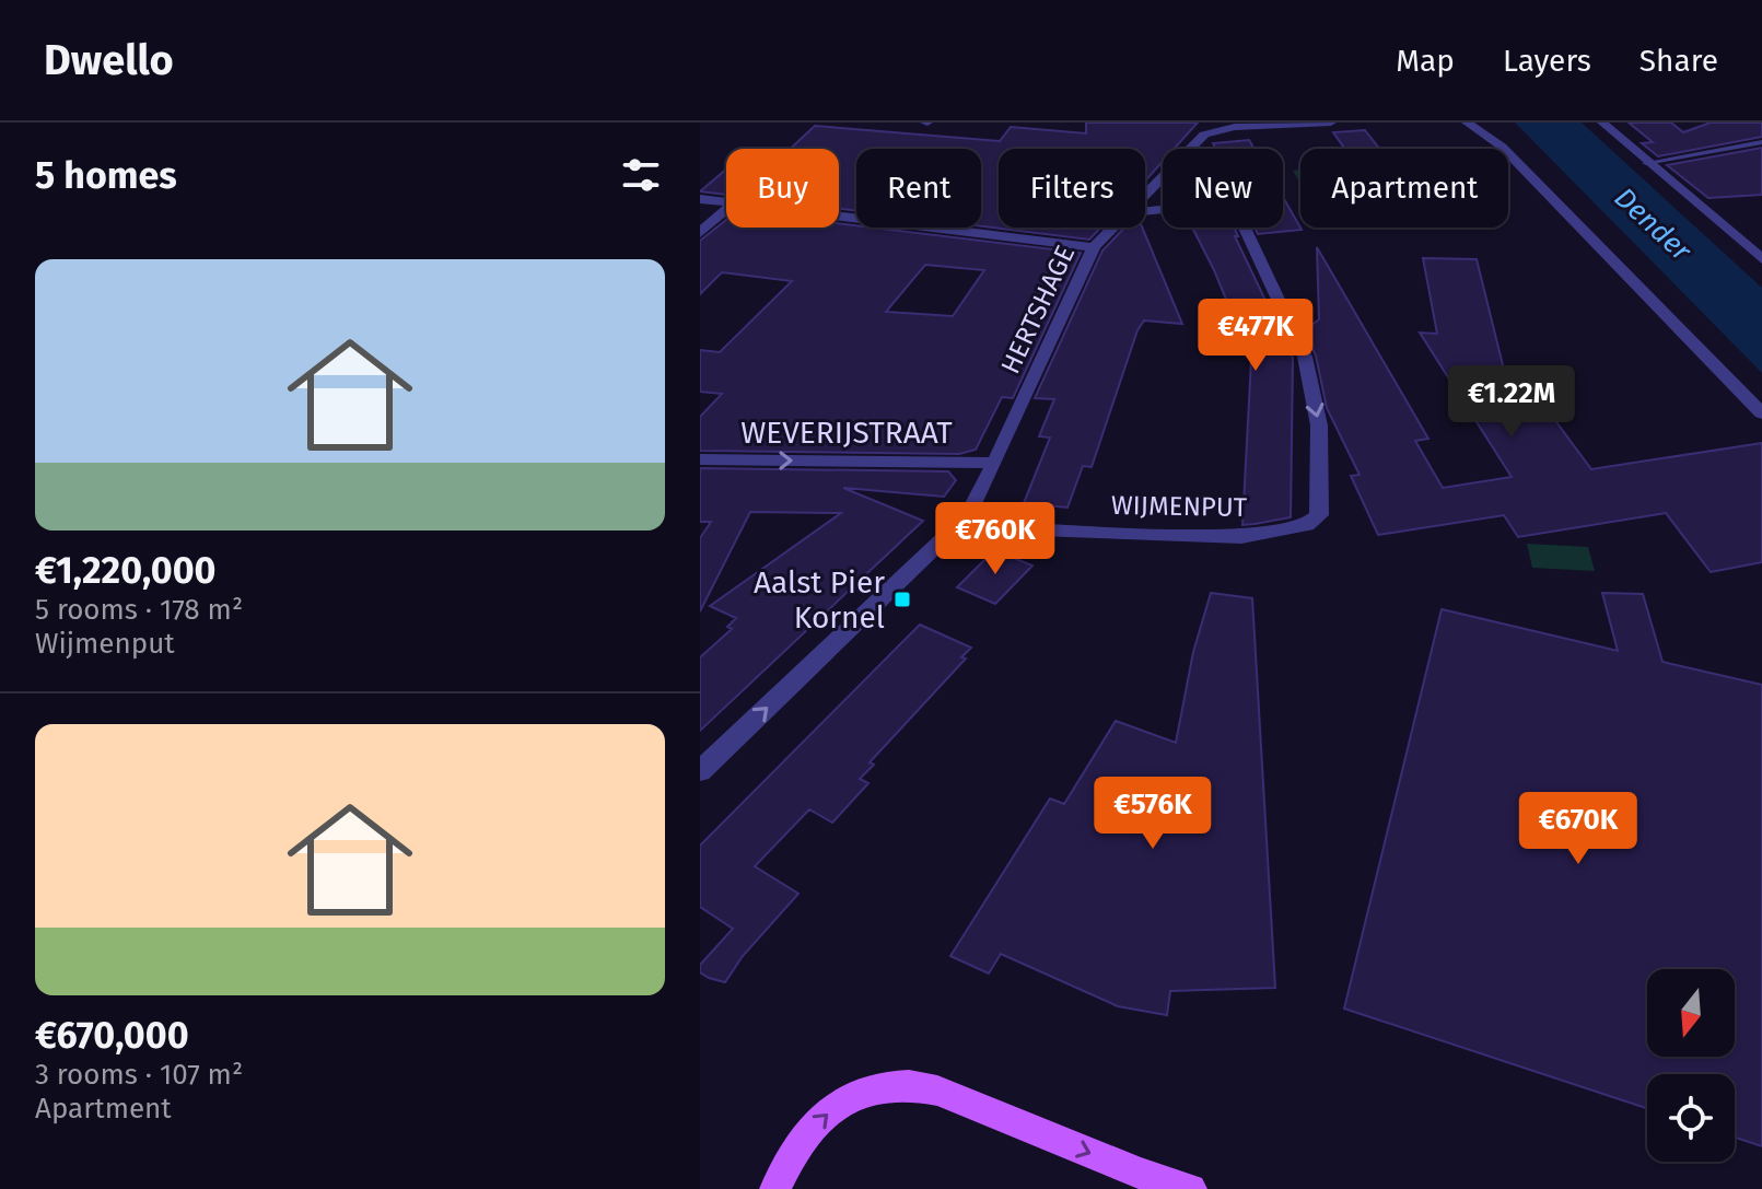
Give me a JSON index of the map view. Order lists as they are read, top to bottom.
{
  "streets": {
    "street": ["HERTSHAGE", "WEVERIJSTRAAT", "WIJMENPUT"]
  },
  "crossings": [
    ["HERTSHAGE", "WEVERIJSTRAAT"],
    ["HERTSHAGE", "WIJMENPUT"]
  ],
  "one_way": ["WEVERIJSTRAAT"],
  "water": ["Dender"],
  "places": {
    "transit": ["Aalst Pier Kornel"]
  },
  "north": "bottom",
  "page": {
    "header": "Dwello",
    "nav": ["Map", "Layers", "Share"],
    "heading": "5 homes",
    "chip": [
      "Buy",
      "Rent",
      "Filters",
      "New",
      "Apartment"
    ],
    "list": [
      {
        "name": "€1,220,000",
        "note": "5 rooms · 178 m² · Wijmenput"
      },
      {
        "name": "€670,000",
        "note": "3 rooms · 107 m² · Apartment"
      }
    ],
    "price": [
      "€477K",
      "€1.22M",
      "€760K",
      "€576K",
      "€670K"
    ]
  }
}
